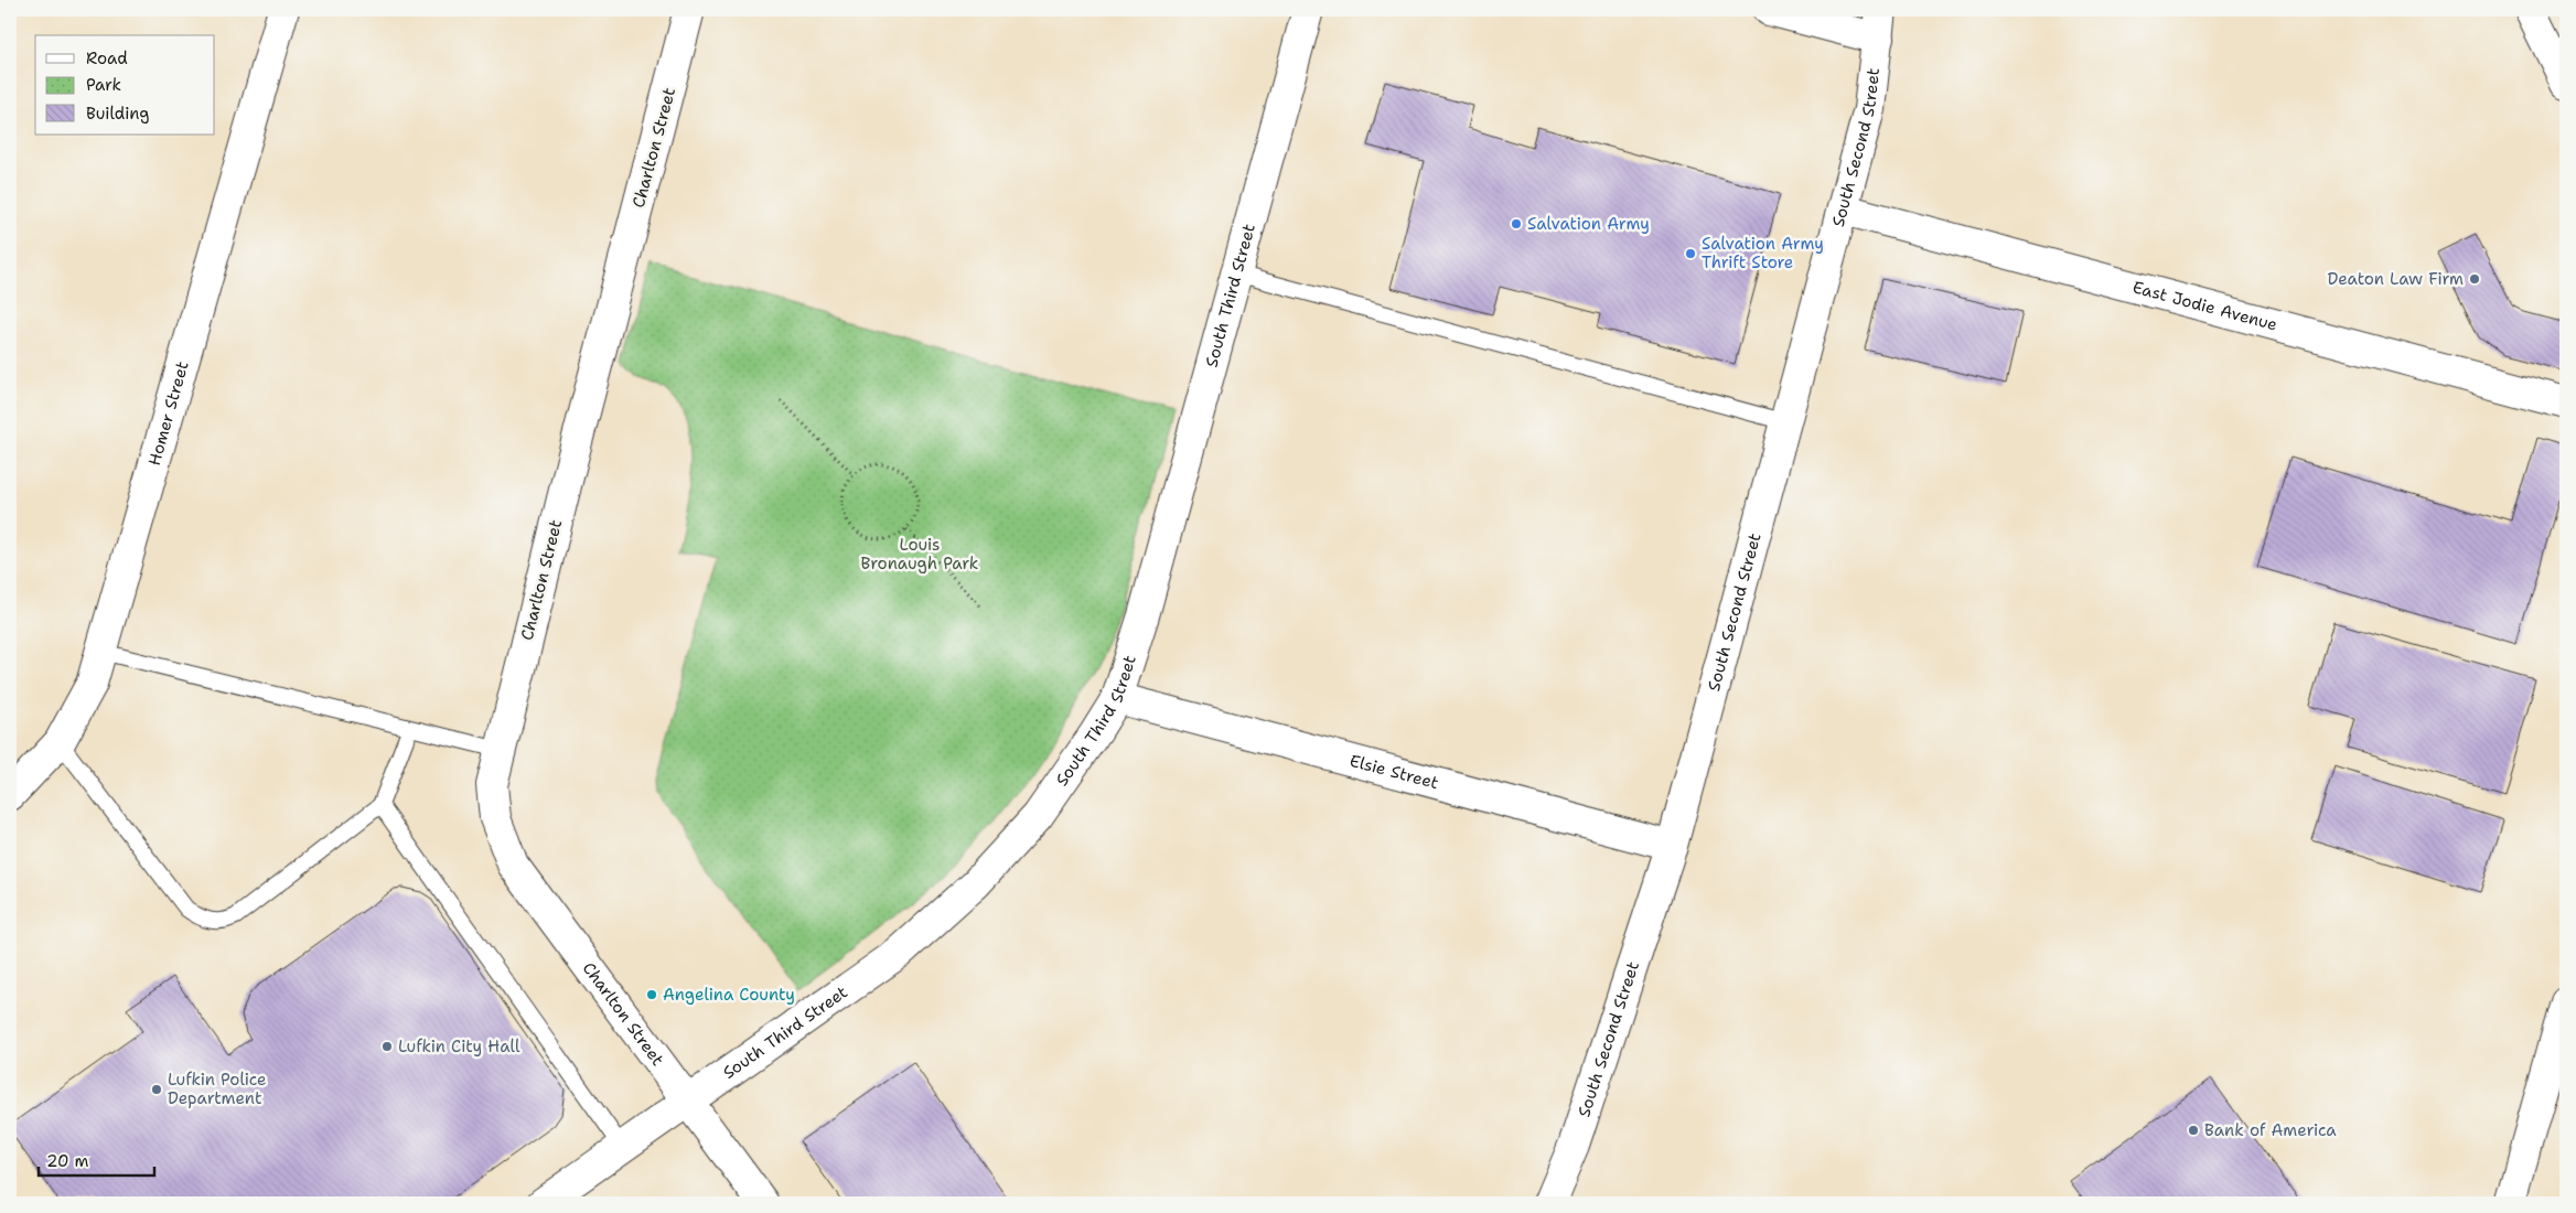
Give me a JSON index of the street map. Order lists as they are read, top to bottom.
{
  "streets": {
    "street": [
      "Charlton Street",
      "South Second Street",
      "South Third Street",
      "East Jodie Avenue",
      "Homer Street",
      "Elsie Street"
    ]
  },
  "crossings": [
    ["Charlton Street", "South Third Street"],
    ["South Second Street", "East Jodie Avenue"],
    ["South Second Street", "Elsie Street"],
    ["South Third Street", "Elsie Street"]
  ],
  "parks": ["Louis Bronaugh Park"],
  "places": [
    "Salvation Army",
    "Salvation Army Thrift Store",
    "Deaton Law Firm",
    "Angelina County",
    "Lufkin City Hall",
    "Lufkin Police Department",
    "Bank of America"
  ],
  "legend": ["Road", "Park", "Building"],
  "scale_bar": "20 m"
}
